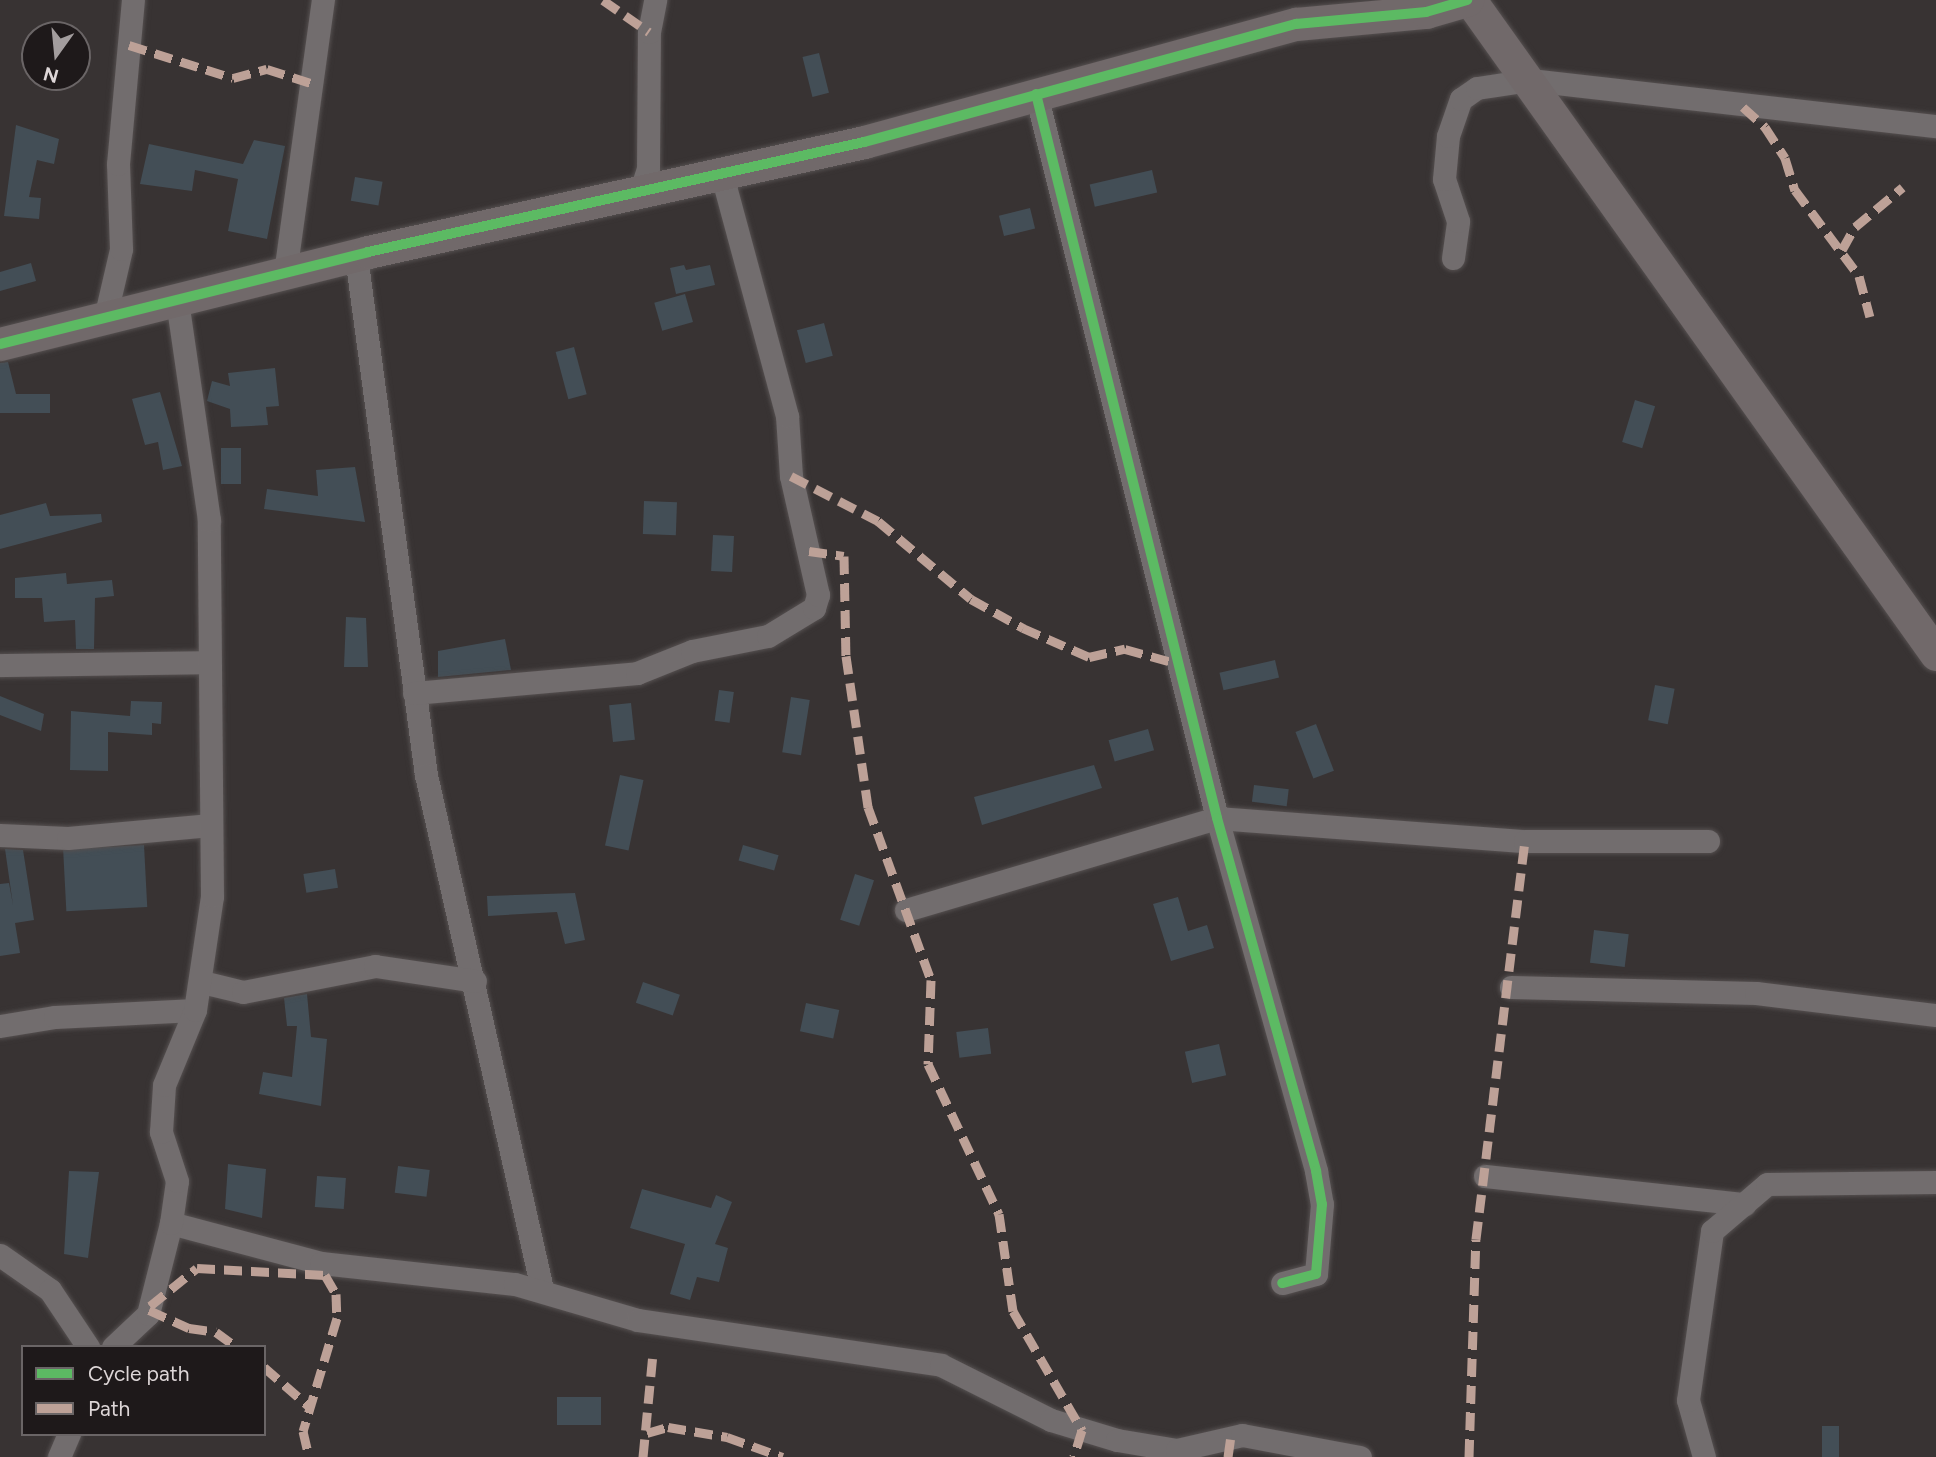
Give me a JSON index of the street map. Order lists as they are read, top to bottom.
{
  "legend": ["Cycle path", "Path"],
  "north": "bottom"
}
